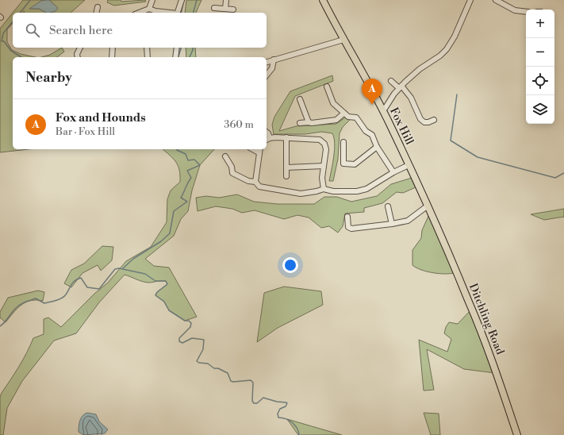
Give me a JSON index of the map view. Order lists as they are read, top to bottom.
{
  "streets": {
    "main road": ["Fox Hill", "Ditchling Road"]
  },
  "crossings": [
    ["Fox Hill", "Ditchling Road"]
  ],
  "page": {
    "map_buttons": ["+", "−"],
    "search": "Search here",
    "heading": "Nearby",
    "pins": "A",
    "list": [
      {
        "mark": "A",
        "name": "Fox and Hounds",
        "note": "Bar · Fox Hill",
        "value": "360 m"
      }
    ]
  }
}
